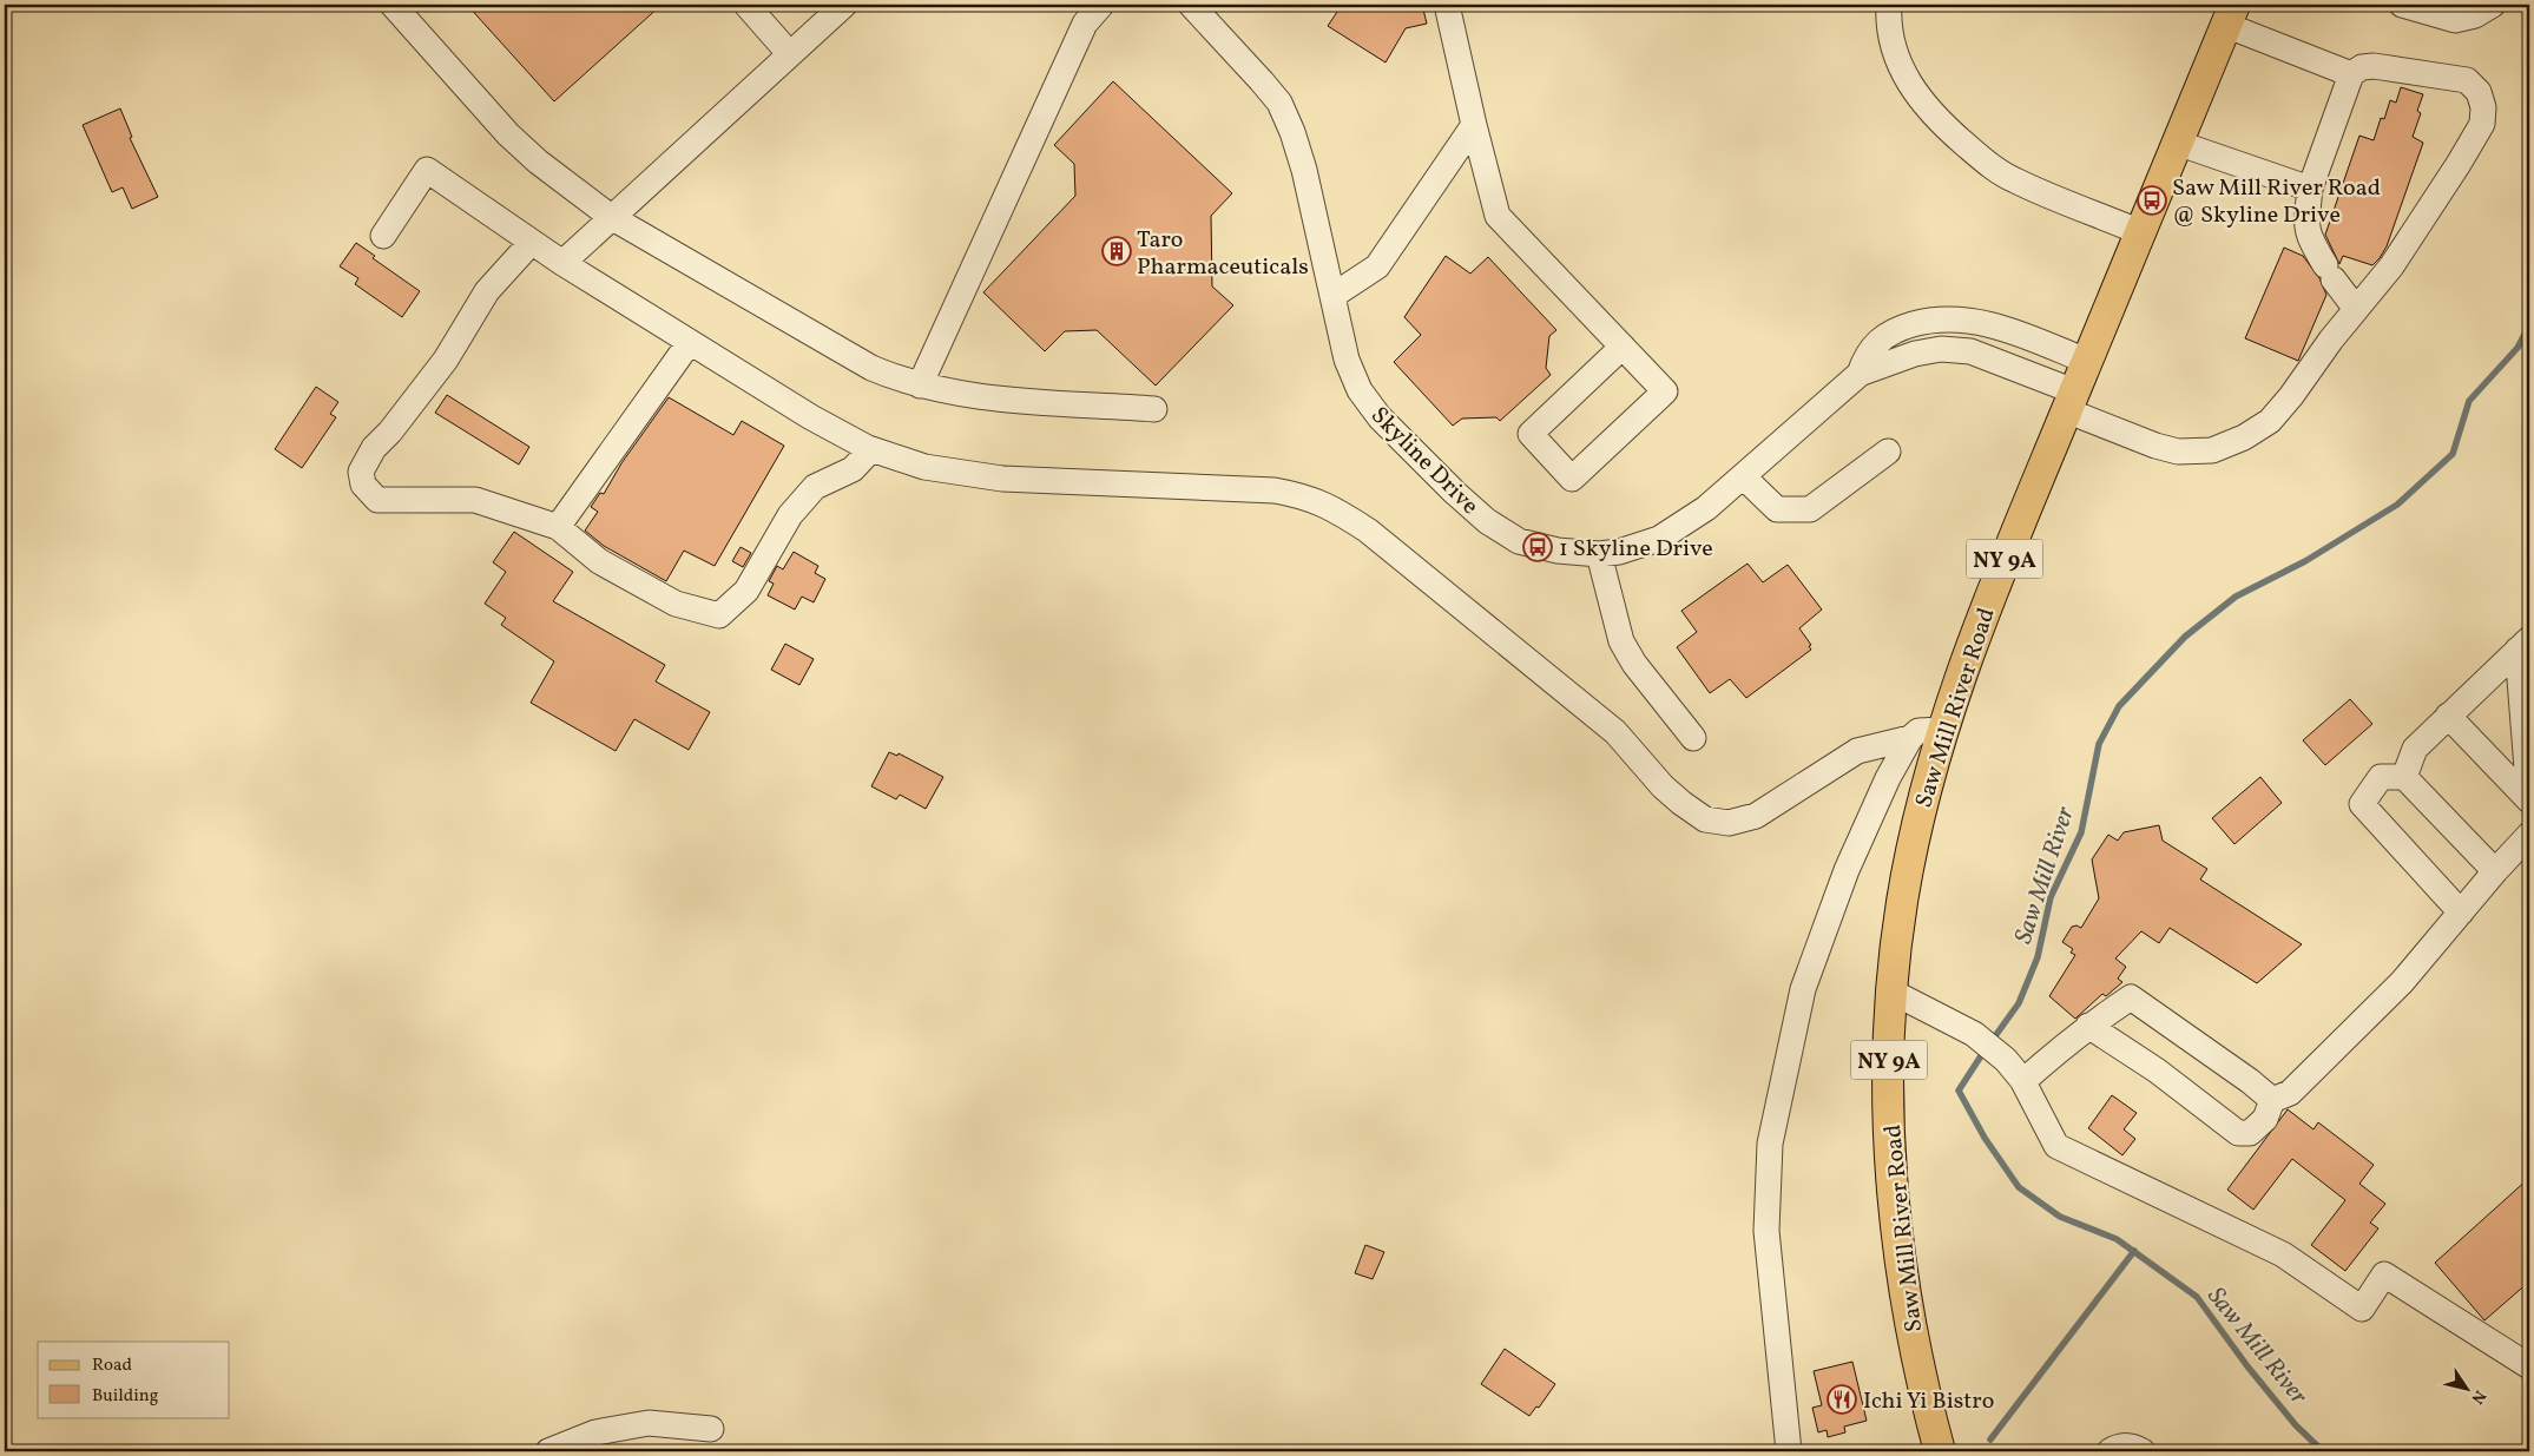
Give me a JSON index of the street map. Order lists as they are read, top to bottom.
{
  "streets": {
    "main road": ["NY 9A", "Saw Mill River Road"],
    "street": ["Skyline Drive"]
  },
  "crossings": [
    ["Skyline Drive", "Saw Mill River Road"]
  ],
  "water": ["Saw Mill River"],
  "places": {
    "bus stop": ["Saw Mill River Road @ Skyline Drive", "1 Skyline Drive"],
    "building": ["Taro Pharmaceuticals"],
    "restaurant": ["Ichi Yi Bistro"]
  },
  "legend": ["Road", "Building"],
  "north": "bottom right"
}
